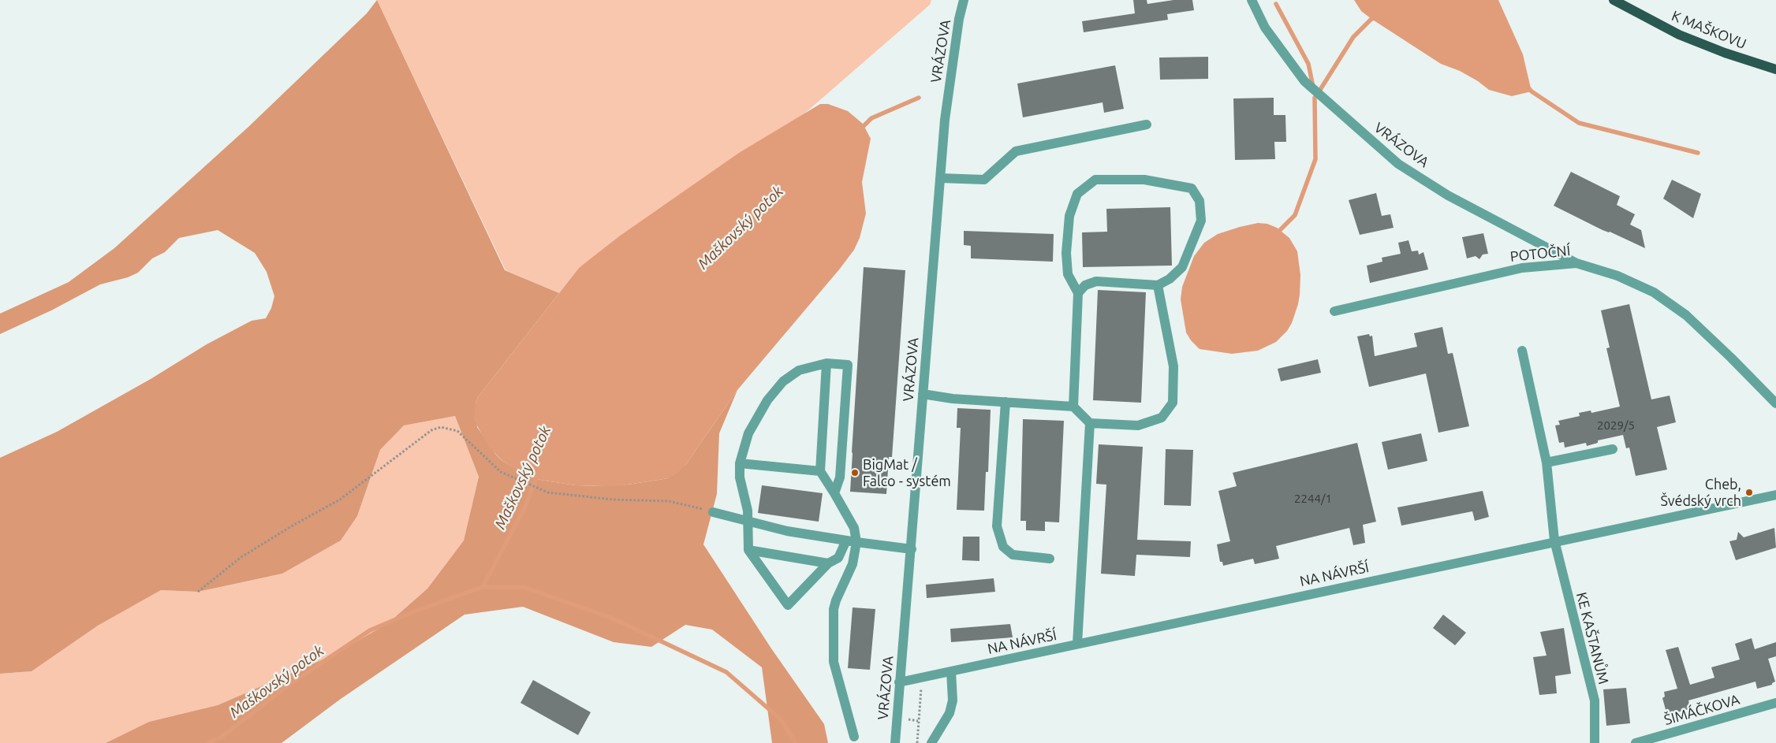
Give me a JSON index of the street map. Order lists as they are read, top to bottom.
{
  "streets": {
    "main road": ["K MAŠKOVU"],
    "street": [
      "VRÁZOVA",
      "POTOČNÍ",
      "NA NÁVRŠÍ",
      "KE KAŠTANŮM",
      "ŠIMÁČKOVA"
    ]
  },
  "crossings": [
    ["VRÁZOVA", "POTOČNÍ"],
    ["VRÁZOVA", "NA NÁVRŠÍ"],
    ["NA NÁVRŠÍ", "KE KAŠTANŮM"]
  ],
  "water": ["Maškovský potok"],
  "places": ["BigMat / Falco - systém", "Cheb, Švédský vrch"],
  "house_numbers": ["2029/5", "2244/1"]
}
